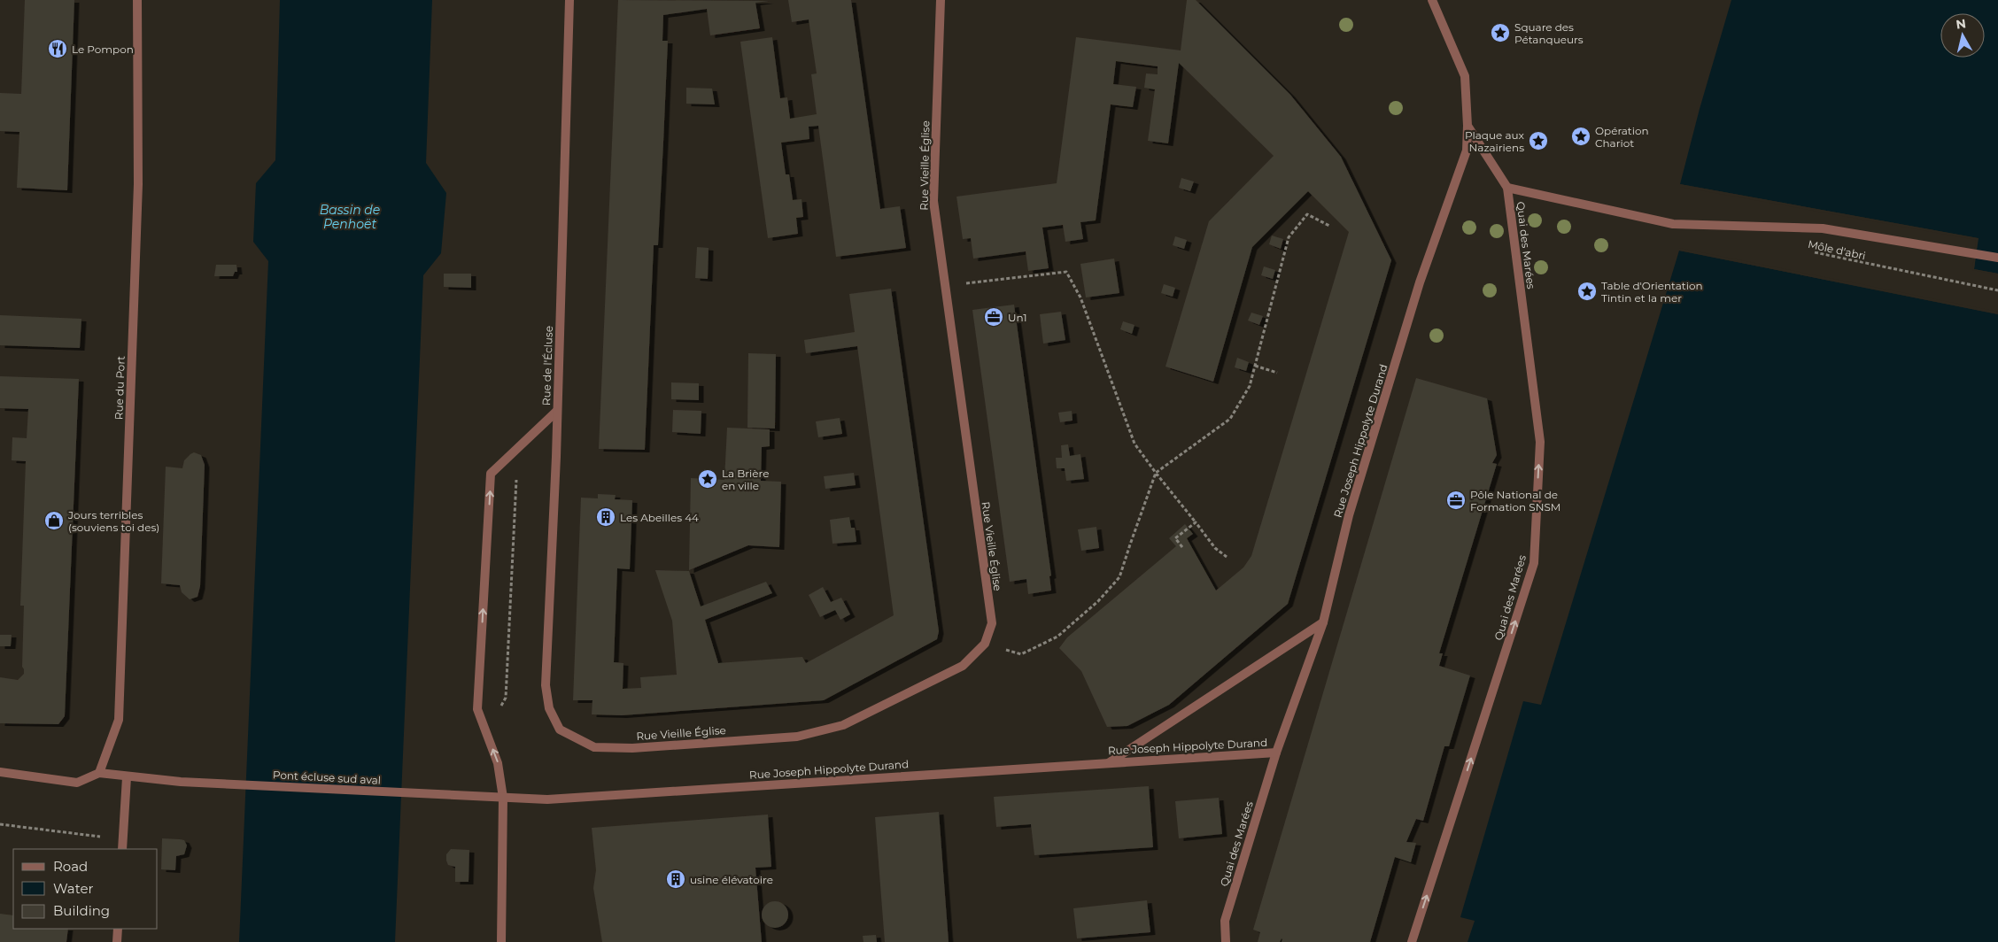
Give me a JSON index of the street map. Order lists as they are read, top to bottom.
{
  "streets": {
    "street": [
      "Rue Vieille Église",
      "Quai des Marées",
      "Rue de l'Écluse",
      "Rue du Port",
      "Rue Joseph Hippolyte Durand",
      "Pont écluse sud aval"
    ],
    "path": ["Môle d'abri"]
  },
  "crossings": [
    ["Rue Vieille Église", "Rue de l'Écluse"],
    ["Quai des Marées", "Rue Joseph Hippolyte Durand"],
    ["Rue du Port", "Pont écluse sud aval"],
    ["Rue Joseph Hippolyte Durand", "Pont écluse sud aval"]
  ],
  "one_way": ["Quai des Marées"],
  "water": ["Bassin de Penhoët"],
  "places": {
    "place": [
      "Square des Pétanqueurs",
      "Opération Chariot",
      "Plaque aux Nazairiens",
      "Table d'Orientation Tintin et la mer",
      "La Brière en ville"
    ],
    "restaurant": ["Le Pompon"],
    "office": ["Un1", "Pôle National de Formation SNSM"],
    "building": ["Les Abeilles 44", "usine élévatoire"],
    "shop": ["Jours terribles (souviens toi des)"]
  },
  "legend": ["Road", "Water", "Building"],
  "north": "top"
}
